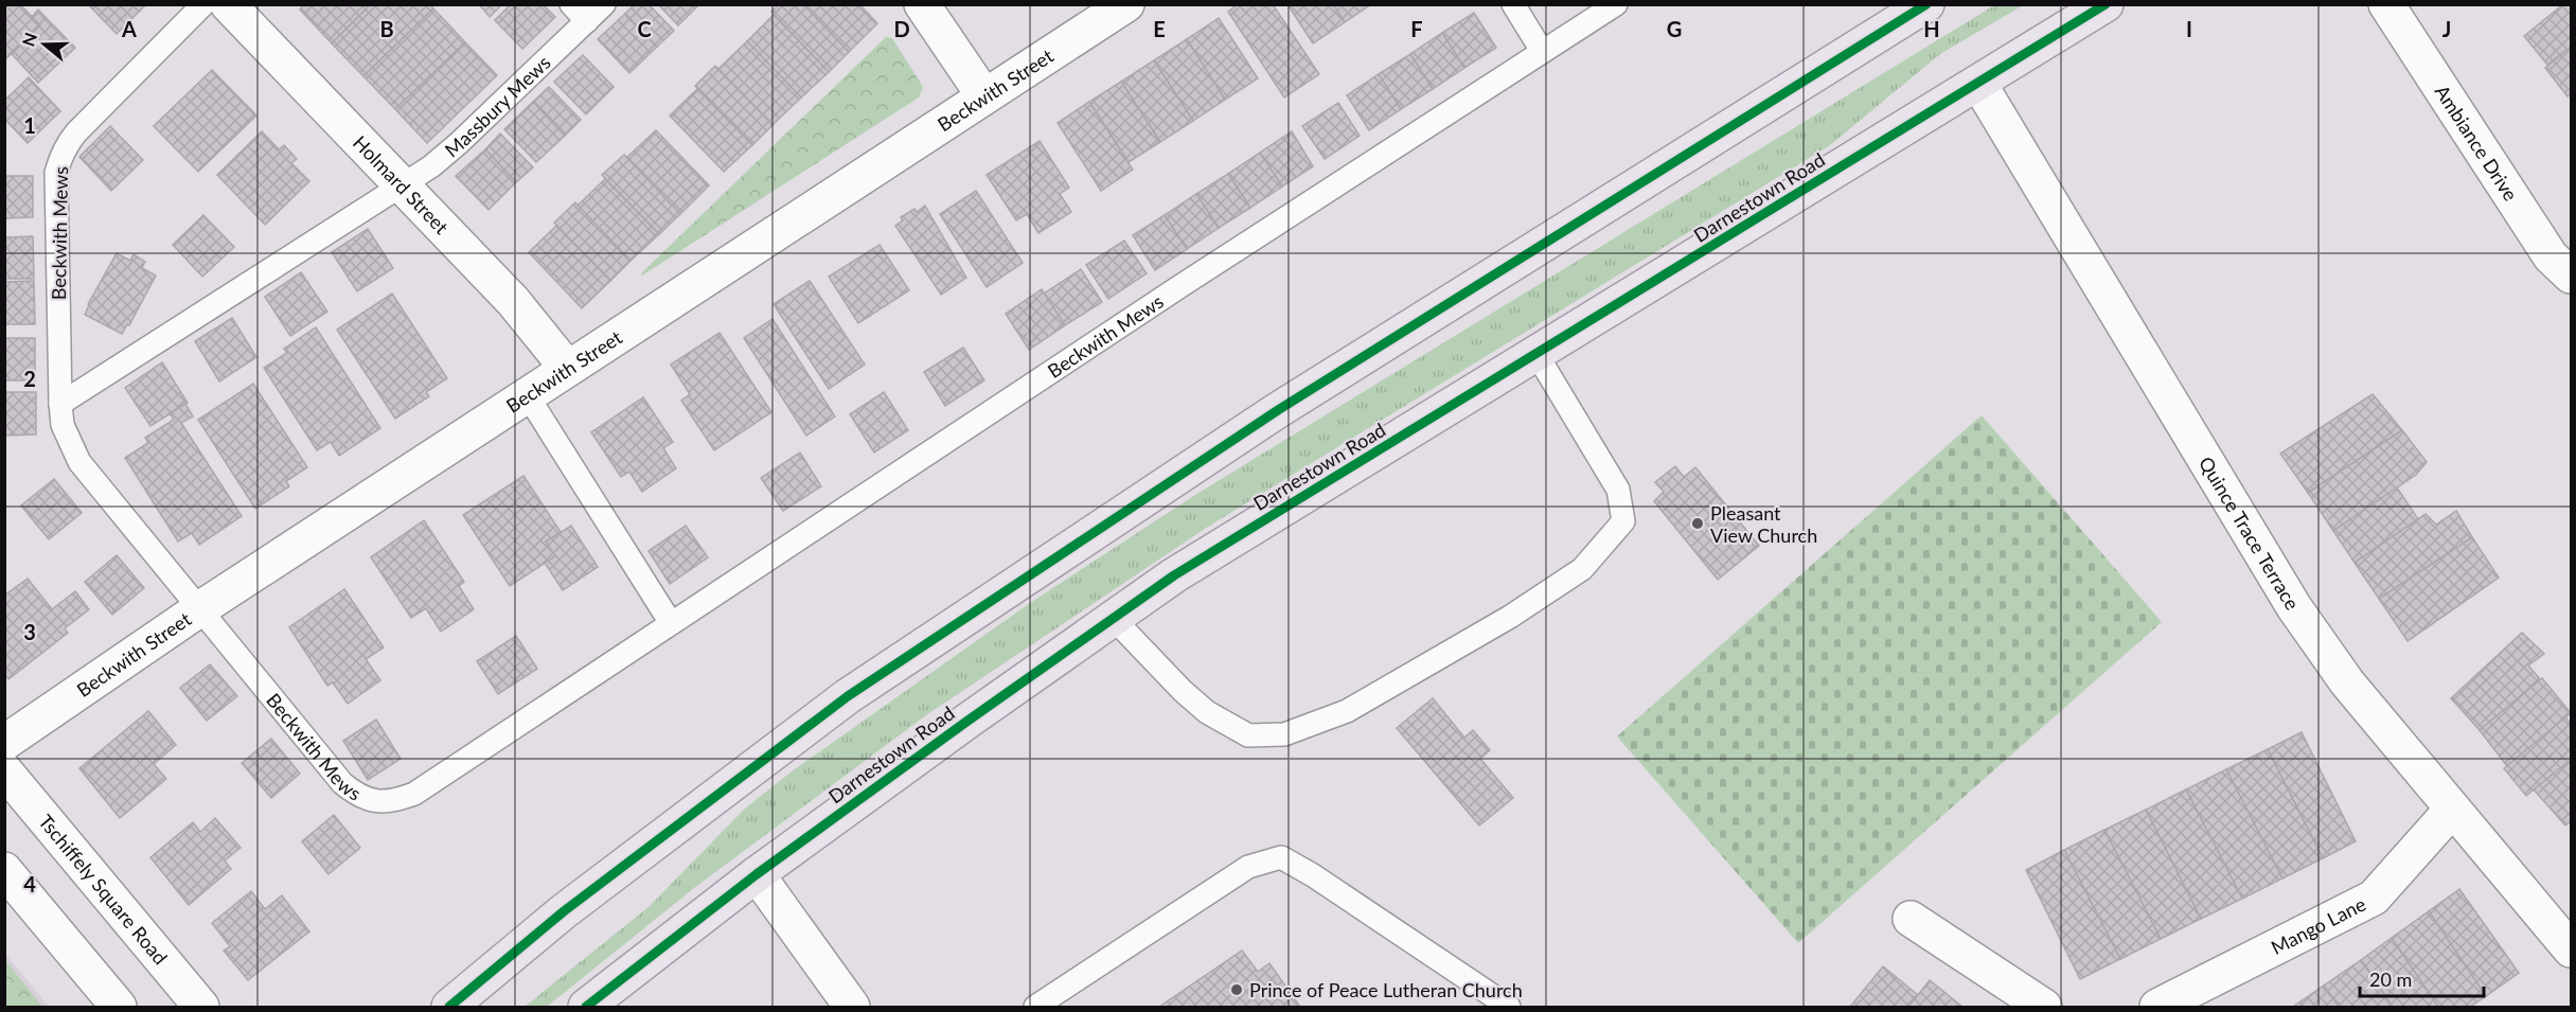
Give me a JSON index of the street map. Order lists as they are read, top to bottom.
{
  "streets": {
    "main road": ["Darnestown Road"],
    "street": [
      "Beckwith Street",
      "Ambiance Drive",
      "Holmard Street",
      "Quince Trace Terrace",
      "Tschiffely Square Road",
      "Mango Lane"
    ],
    "lane": ["Massbury Mews", "Beckwith Mews"]
  },
  "crossings": [
    ["Beckwith Street", "Holmard Street"],
    ["Beckwith Street", "Beckwith Mews"],
    ["Massbury Mews", "Holmard Street"],
    ["Darnestown Road", "Quince Trace Terrace"],
    ["Quince Trace Terrace", "Mango Lane"]
  ],
  "places": ["Pleasant View Church", "Prince of Peace Lutheran Church"],
  "scale_bar": "20 m",
  "north": "left",
  "grid": {
    "columns": [
      "A",
      "B",
      "C",
      "D",
      "E",
      "F",
      "G",
      "H",
      "I",
      "J"
    ],
    "rows": [
      "1",
      "2",
      "3",
      "4"
    ]
  }
}
